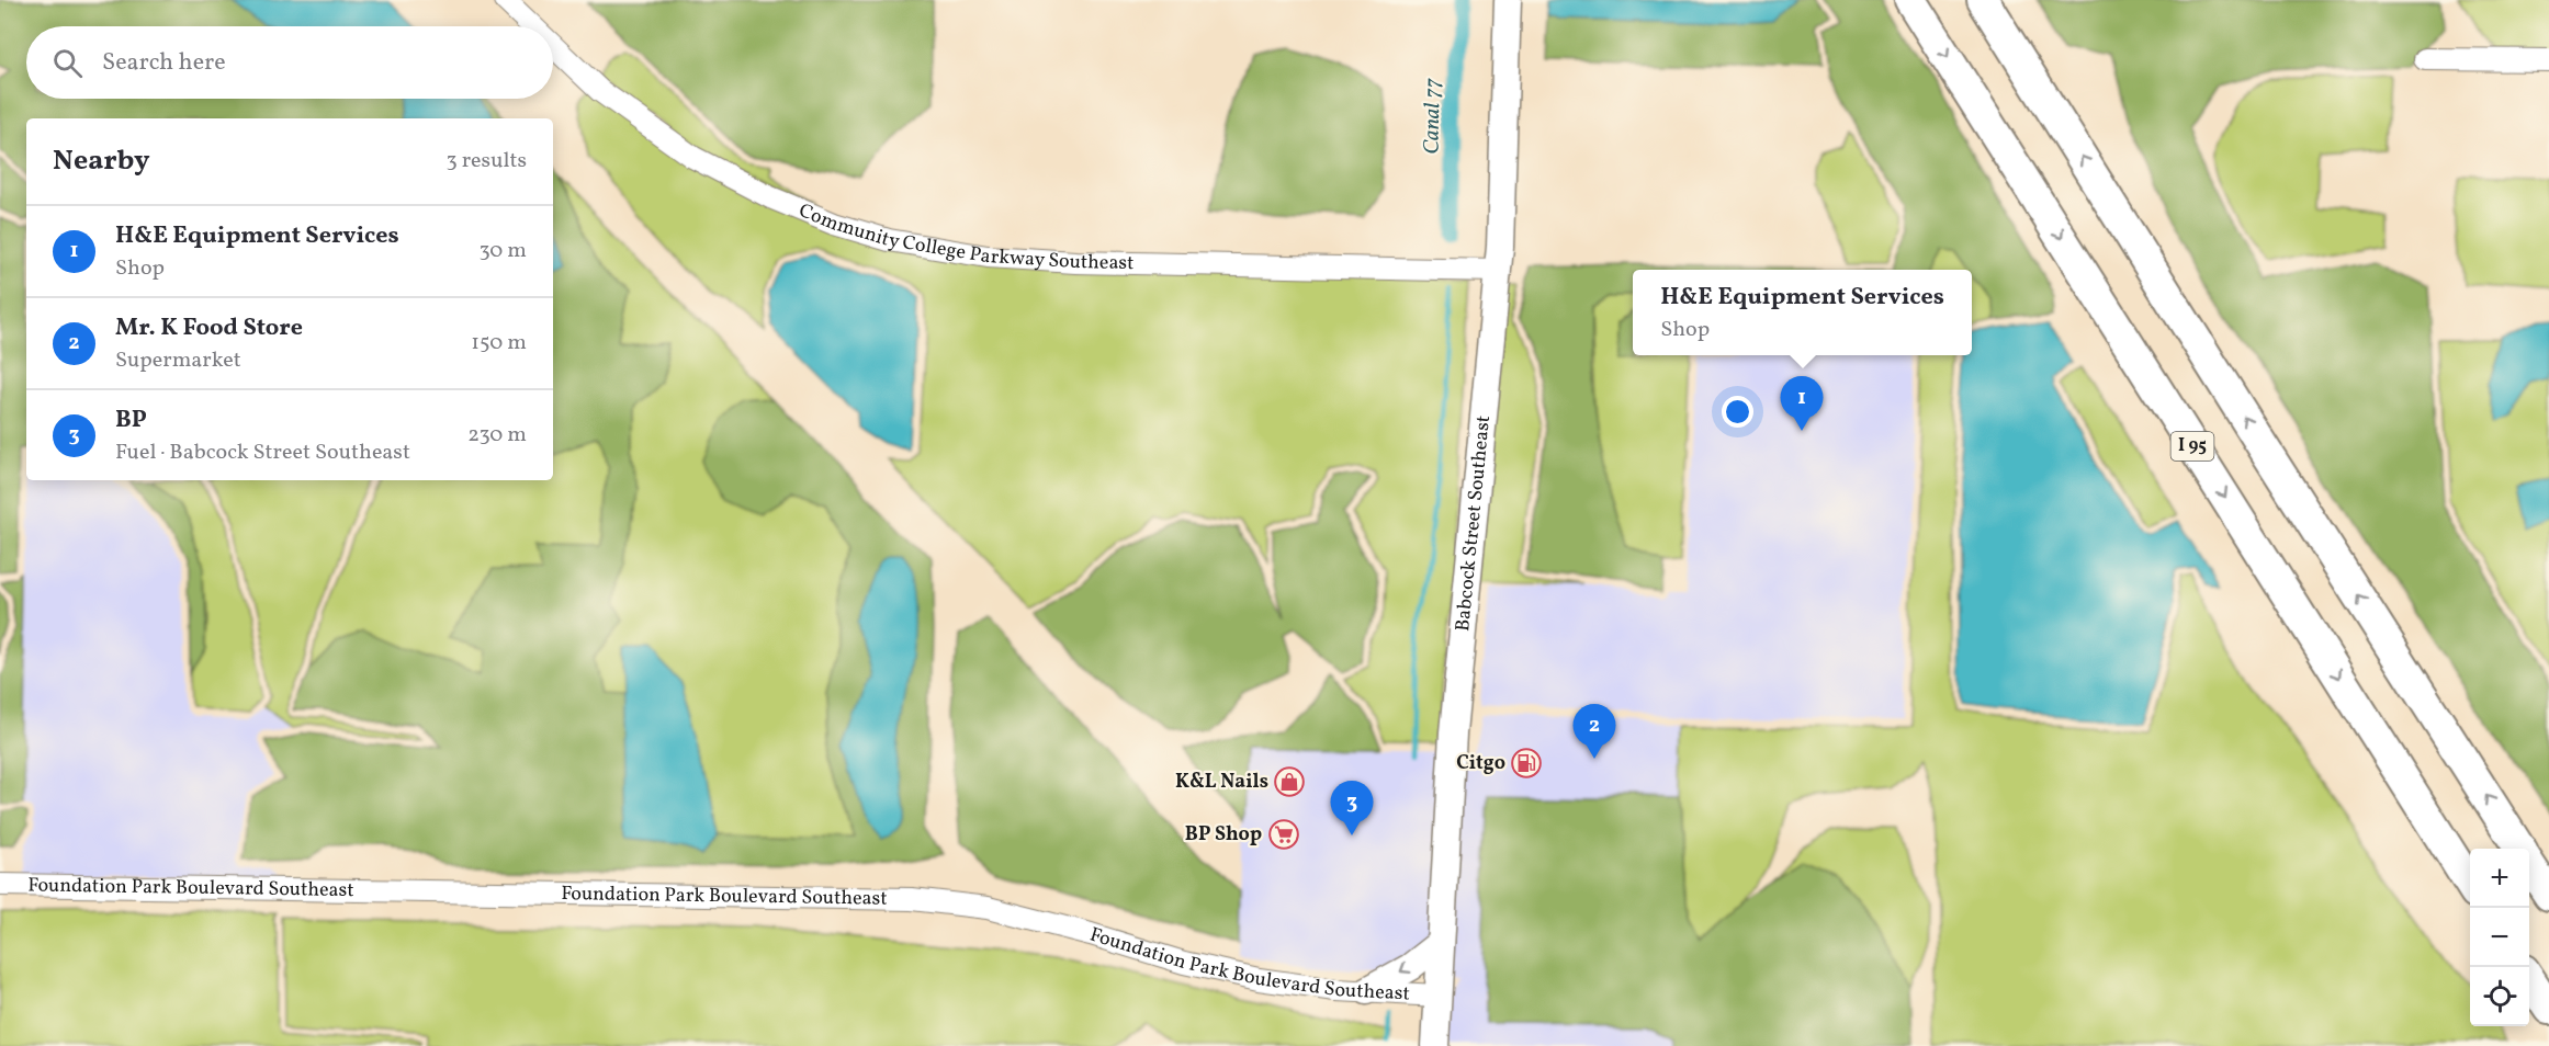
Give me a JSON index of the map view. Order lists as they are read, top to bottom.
{
  "streets": {
    "highway": ["I 95"],
    "main road": ["Babcock Street Southeast"],
    "street": ["Community College Parkway Southeast", "Foundation Park Boulevard Southeast"]
  },
  "crossings": [
    ["Community College Parkway Southeast", "Babcock Street Southeast"],
    ["Babcock Street Southeast", "Foundation Park Boulevard Southeast"]
  ],
  "water": ["Canal 77"],
  "places": {
    "fuel station": ["Citgo"],
    "shop": ["K&L Nails"],
    "supermarket": ["BP Shop"]
  },
  "page": {
    "search": "Search here",
    "heading": ["Nearby", "3 results"],
    "list": [
      {
        "mark": "1",
        "name": "H&E Equipment Services",
        "note": "Shop",
        "value": "30 m"
      },
      {
        "mark": "2",
        "name": "Mr. K Food Store",
        "note": "Supermarket",
        "value": "150 m"
      },
      {
        "mark": "3",
        "name": "BP",
        "note": "Fuel · Babcock Street Southeast",
        "value": "230 m"
      }
    ],
    "popup": ["H&E Equipment Services", "Shop"],
    "pins": ["1", "2", "3"],
    "map_buttons": ["+", "−"]
  }
}
